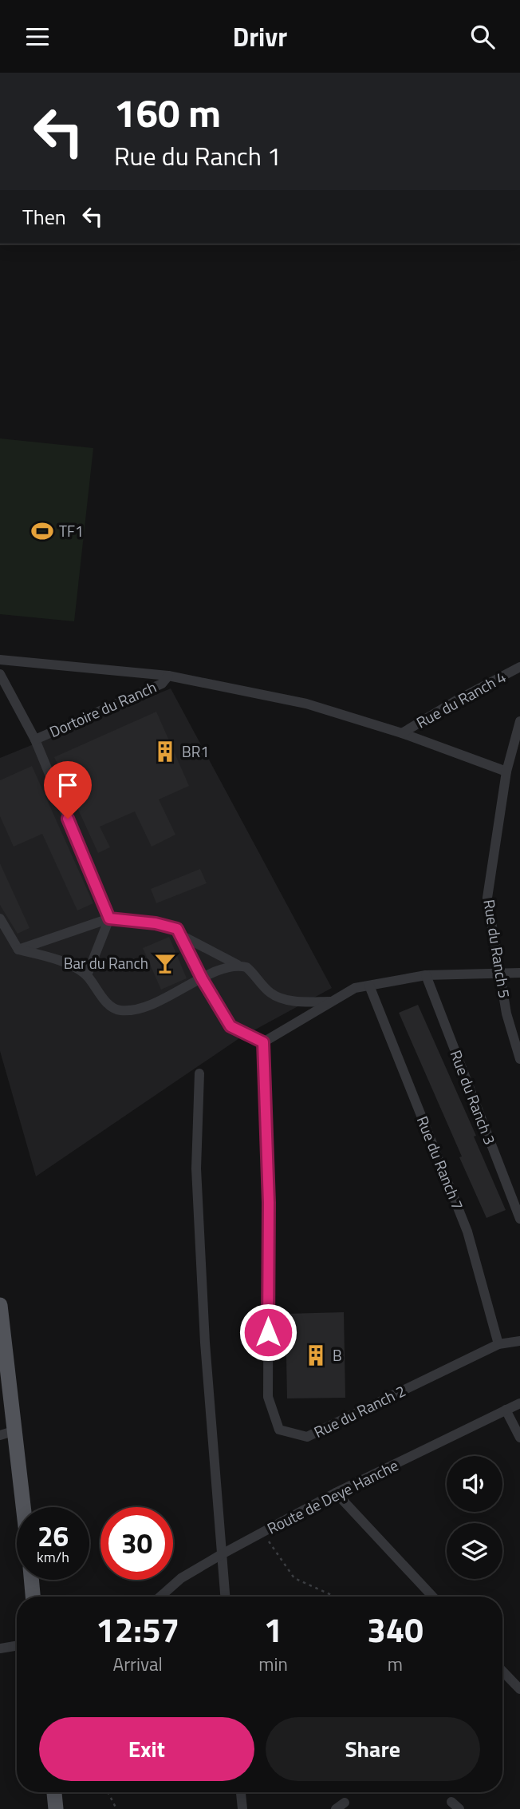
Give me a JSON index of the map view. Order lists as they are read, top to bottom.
{
  "streets": {
    "street": [
      "Rue du Ranch 4",
      "Dortoire du Ranch",
      "Rue du Ranch 5",
      "Rue du Ranch 3",
      "Rue du Ranch 7",
      "Rue du Ranch 2",
      "Route de Deye Hanche"
    ]
  },
  "crossings": [
    ["Rue du Ranch 7", "Rue du Ranch 2"]
  ],
  "places": {
    "sports": ["TF1"],
    "building": ["BR1", "B"],
    "bar": ["Bar du Ranch"]
  },
  "page": {
    "header": "Drivr",
    "turn": ["160 m", "Rue du Ranch 1"],
    "then": "Then",
    "speed": "26 km/h",
    "limit": "30",
    "eta": [
      "12:57",
      "Arrival",
      "1",
      "min",
      "340",
      "m"
    ],
    "buttons": ["Exit", "Share"]
  }
}
